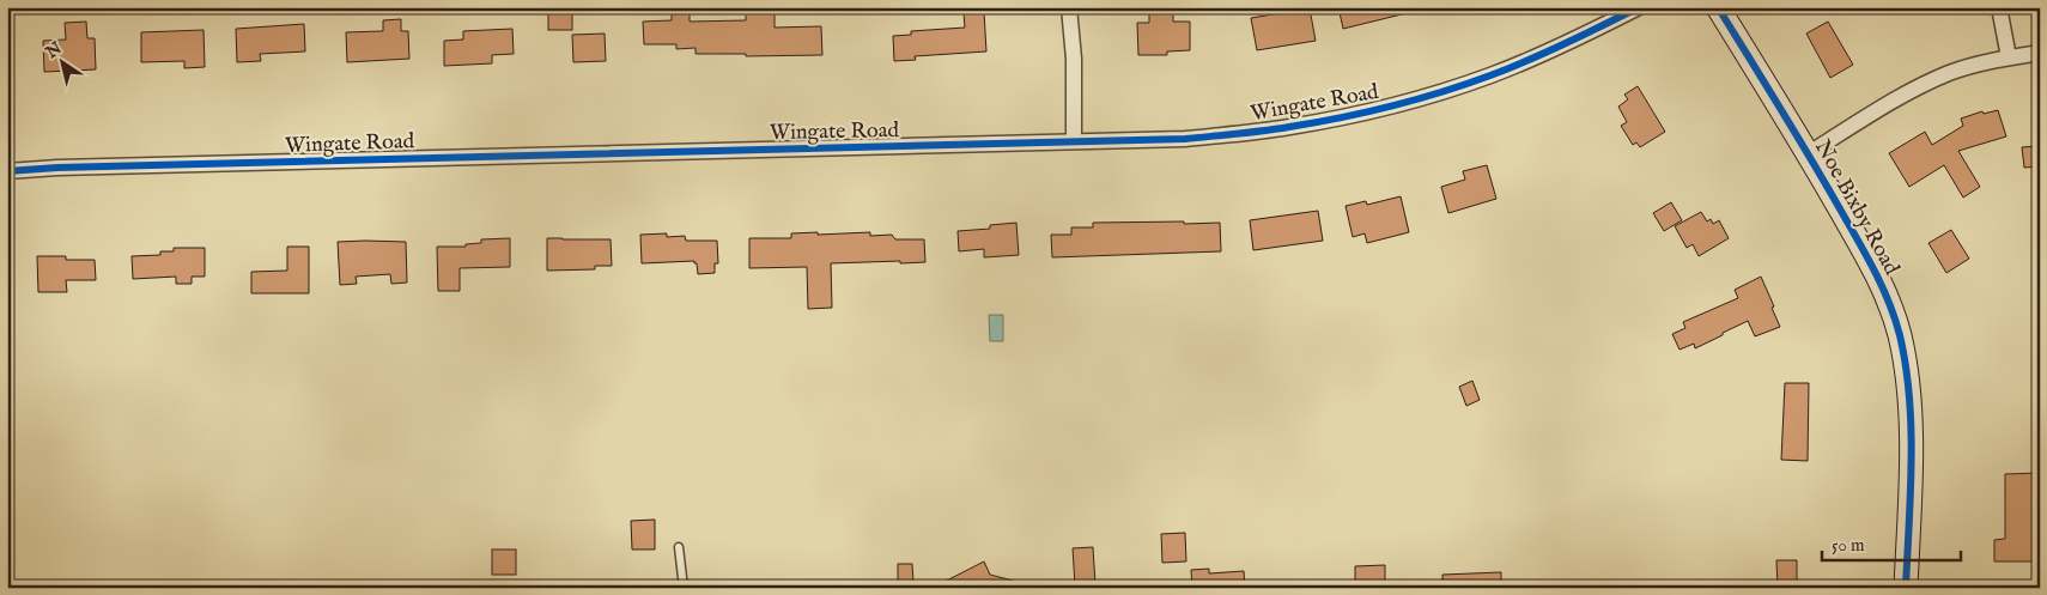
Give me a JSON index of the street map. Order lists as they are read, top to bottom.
{
  "streets": {
    "street": ["Wingate Road", "Noe Bixby Road"]
  },
  "scale_bar": "50 m",
  "north": "top left"
}
